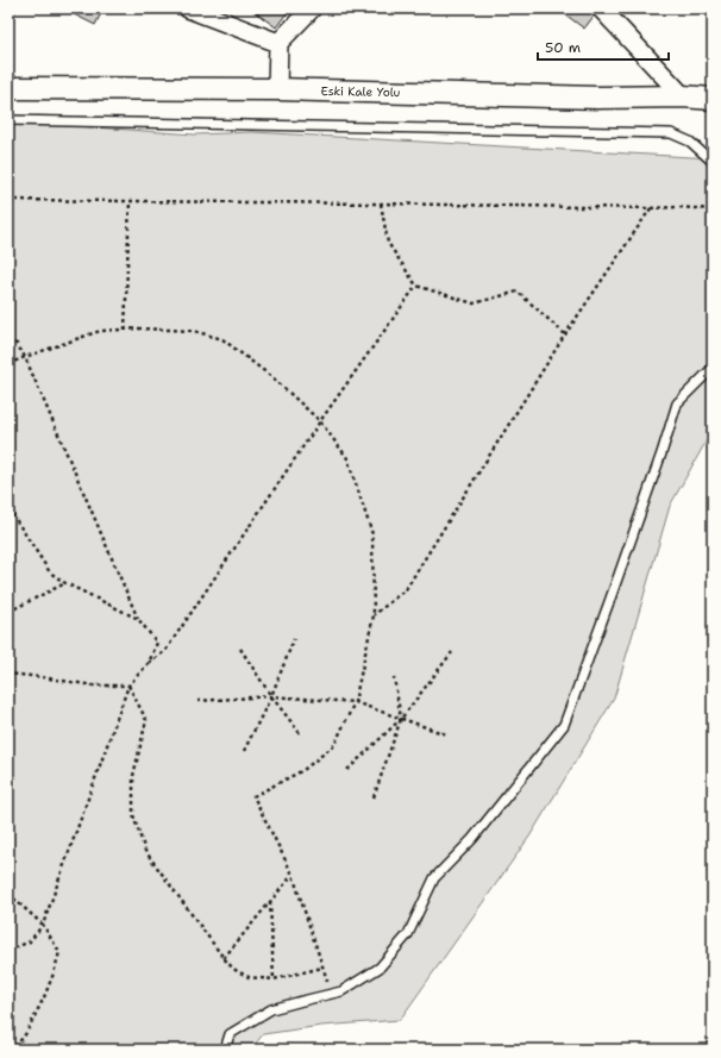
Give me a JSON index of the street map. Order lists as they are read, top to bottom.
{
  "streets": {
    "street": ["Eski Kale Yolu"]
  },
  "scale_bar": "50 m"
}
